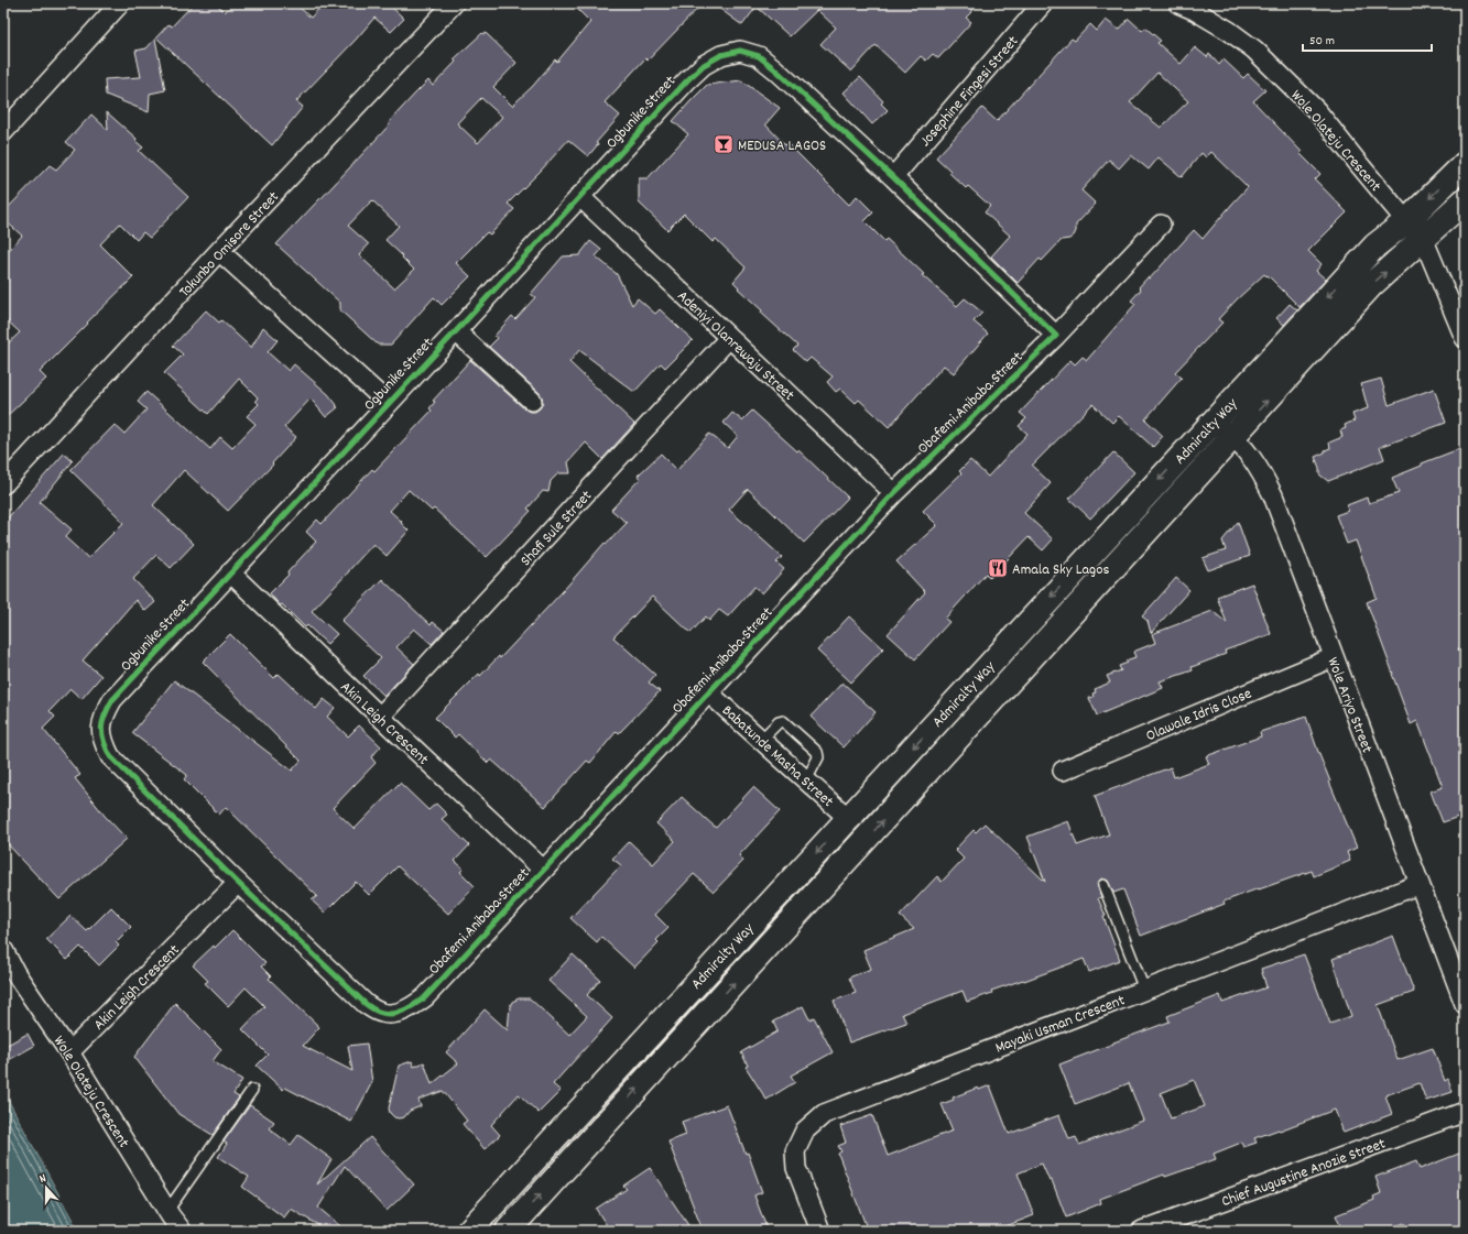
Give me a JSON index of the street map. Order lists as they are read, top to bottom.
{
  "streets": {
    "main road": ["Admiralty Way"],
    "street": [
      "Josephine Fingesi Street",
      "Ogbunike Street",
      "Wole Olateju Crescent",
      "Tokunbo Omisore Street",
      "Adeniyi Olanrewaju Street",
      "Obafemi Anibaba Street",
      "Shafi Sule Street",
      "Wole Ariyo Street",
      "Olawale Idris Close",
      "Akin Leigh Crescent",
      "Babatunde Masha Street",
      "Mayaki Usman Crescent",
      "Chief Augustine Anozie Street"
    ]
  },
  "crossings": [
    ["Josephine Fingesi Street", "Ogbunike Street"],
    ["Ogbunike Street", "Adeniyi Olanrewaju Street"],
    ["Ogbunike Street", "Obafemi Anibaba Street"],
    ["Ogbunike Street", "Akin Leigh Crescent"],
    ["Wole Olateju Crescent", "Admiralty Way"],
    ["Wole Olateju Crescent", "Akin Leigh Crescent"],
    ["Adeniyi Olanrewaju Street", "Obafemi Anibaba Street"],
    ["Adeniyi Olanrewaju Street", "Shafi Sule Street"],
    ["Obafemi Anibaba Street", "Akin Leigh Crescent"],
    ["Obafemi Anibaba Street", "Babatunde Masha Street"],
    ["Admiralty Way", "Wole Ariyo Street"],
    ["Admiralty Way", "Babatunde Masha Street"],
    ["Shafi Sule Street", "Akin Leigh Crescent"],
    ["Wole Ariyo Street", "Olawale Idris Close"],
    ["Wole Ariyo Street", "Mayaki Usman Crescent"]
  ],
  "places": {
    "bar": ["MEDUSA LAGOS"],
    "restaurant": ["Amala Sky Lagos"]
  },
  "scale_bar": "50 m",
  "north": "top"
}
